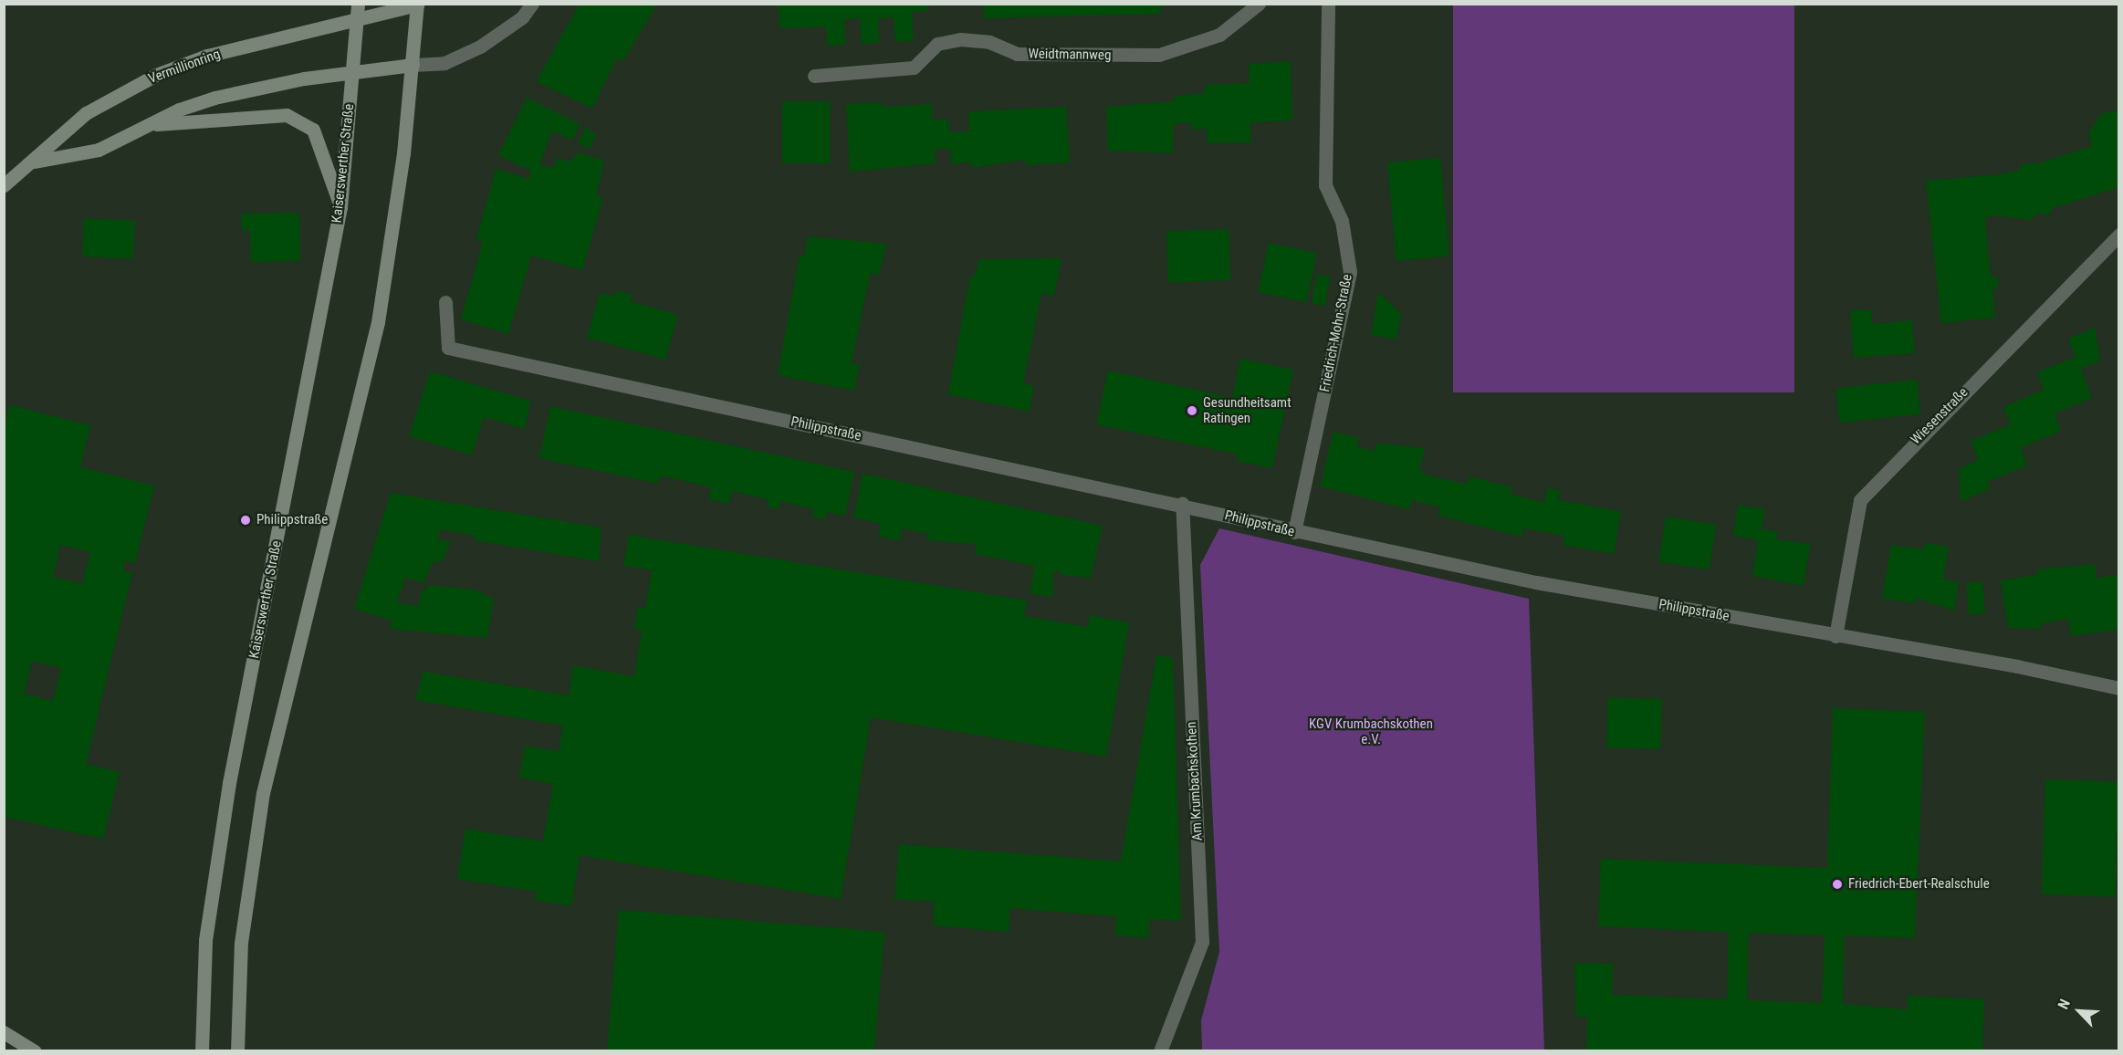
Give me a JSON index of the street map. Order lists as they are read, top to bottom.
{
  "streets": {
    "main road": ["Vermillionring", "Kaiserswerther Straße"],
    "street": [
      "Weidtmannweg",
      "Friedrich-Mohn-Straße",
      "Wiesenstraße",
      "Philippstraße",
      "Am Krumbachskothen"
    ]
  },
  "crossings": [
    ["Vermillionring", "Kaiserswerther Straße"],
    ["Friedrich-Mohn-Straße", "Philippstraße"],
    ["Wiesenstraße", "Philippstraße"],
    ["Philippstraße", "Am Krumbachskothen"]
  ],
  "parks": ["KGV Krumbachskothen e.V."],
  "places": ["Gesundheitsamt Ratingen", "Philippstraße", "Friedrich-Ebert-Realschule"],
  "north": "top left"
}
